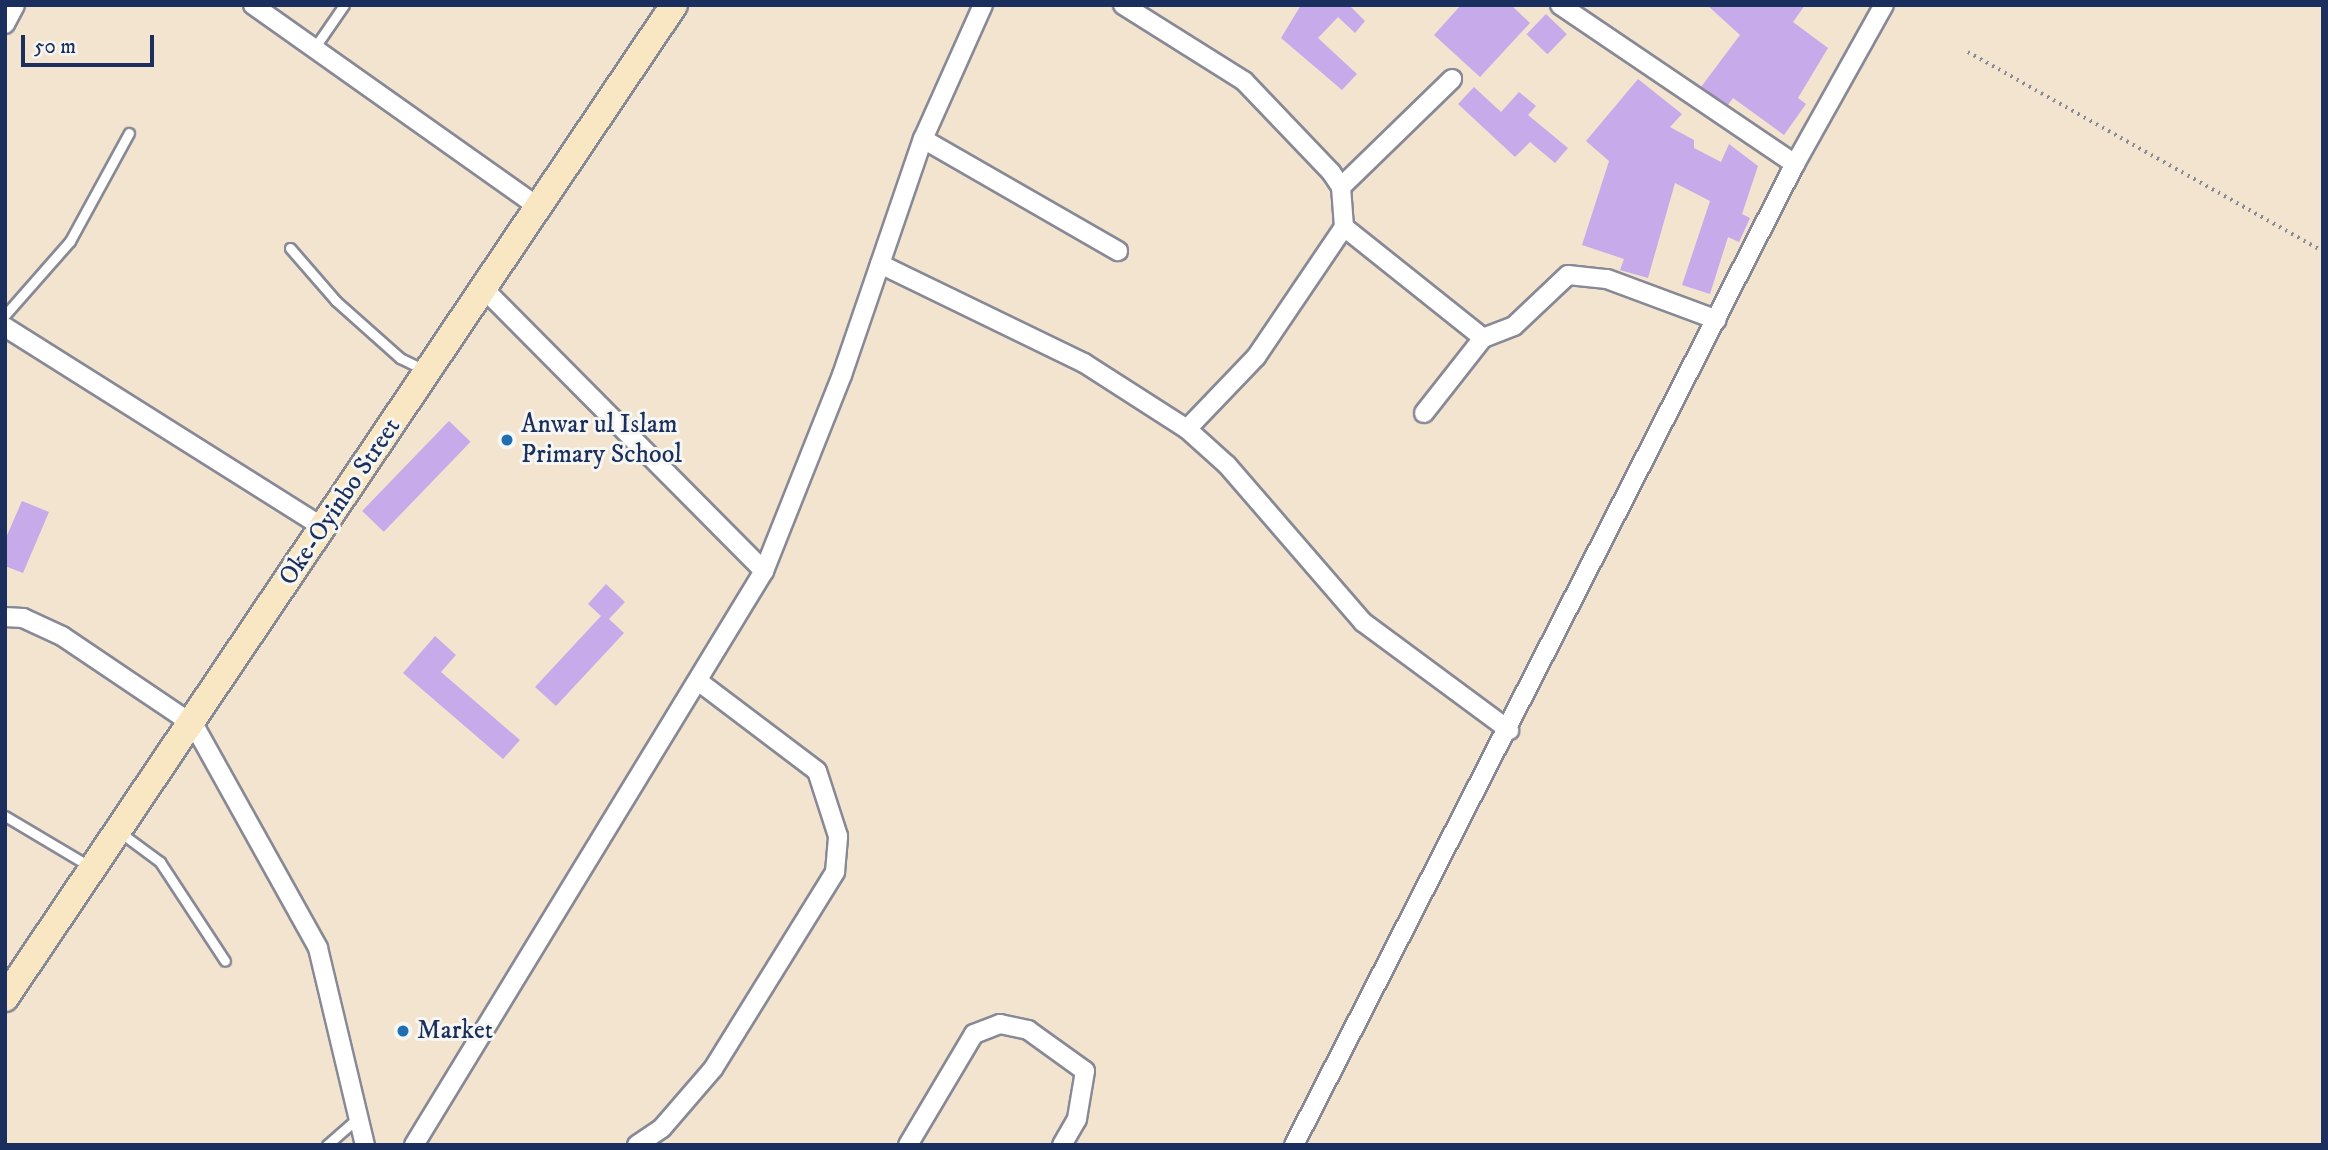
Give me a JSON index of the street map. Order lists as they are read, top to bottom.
{
  "streets": {
    "main road": ["Oke-Oyinbo Street"]
  },
  "places": ["Anwar ul Islam Primary School", "Market"],
  "scale_bar": "50 m"
}
